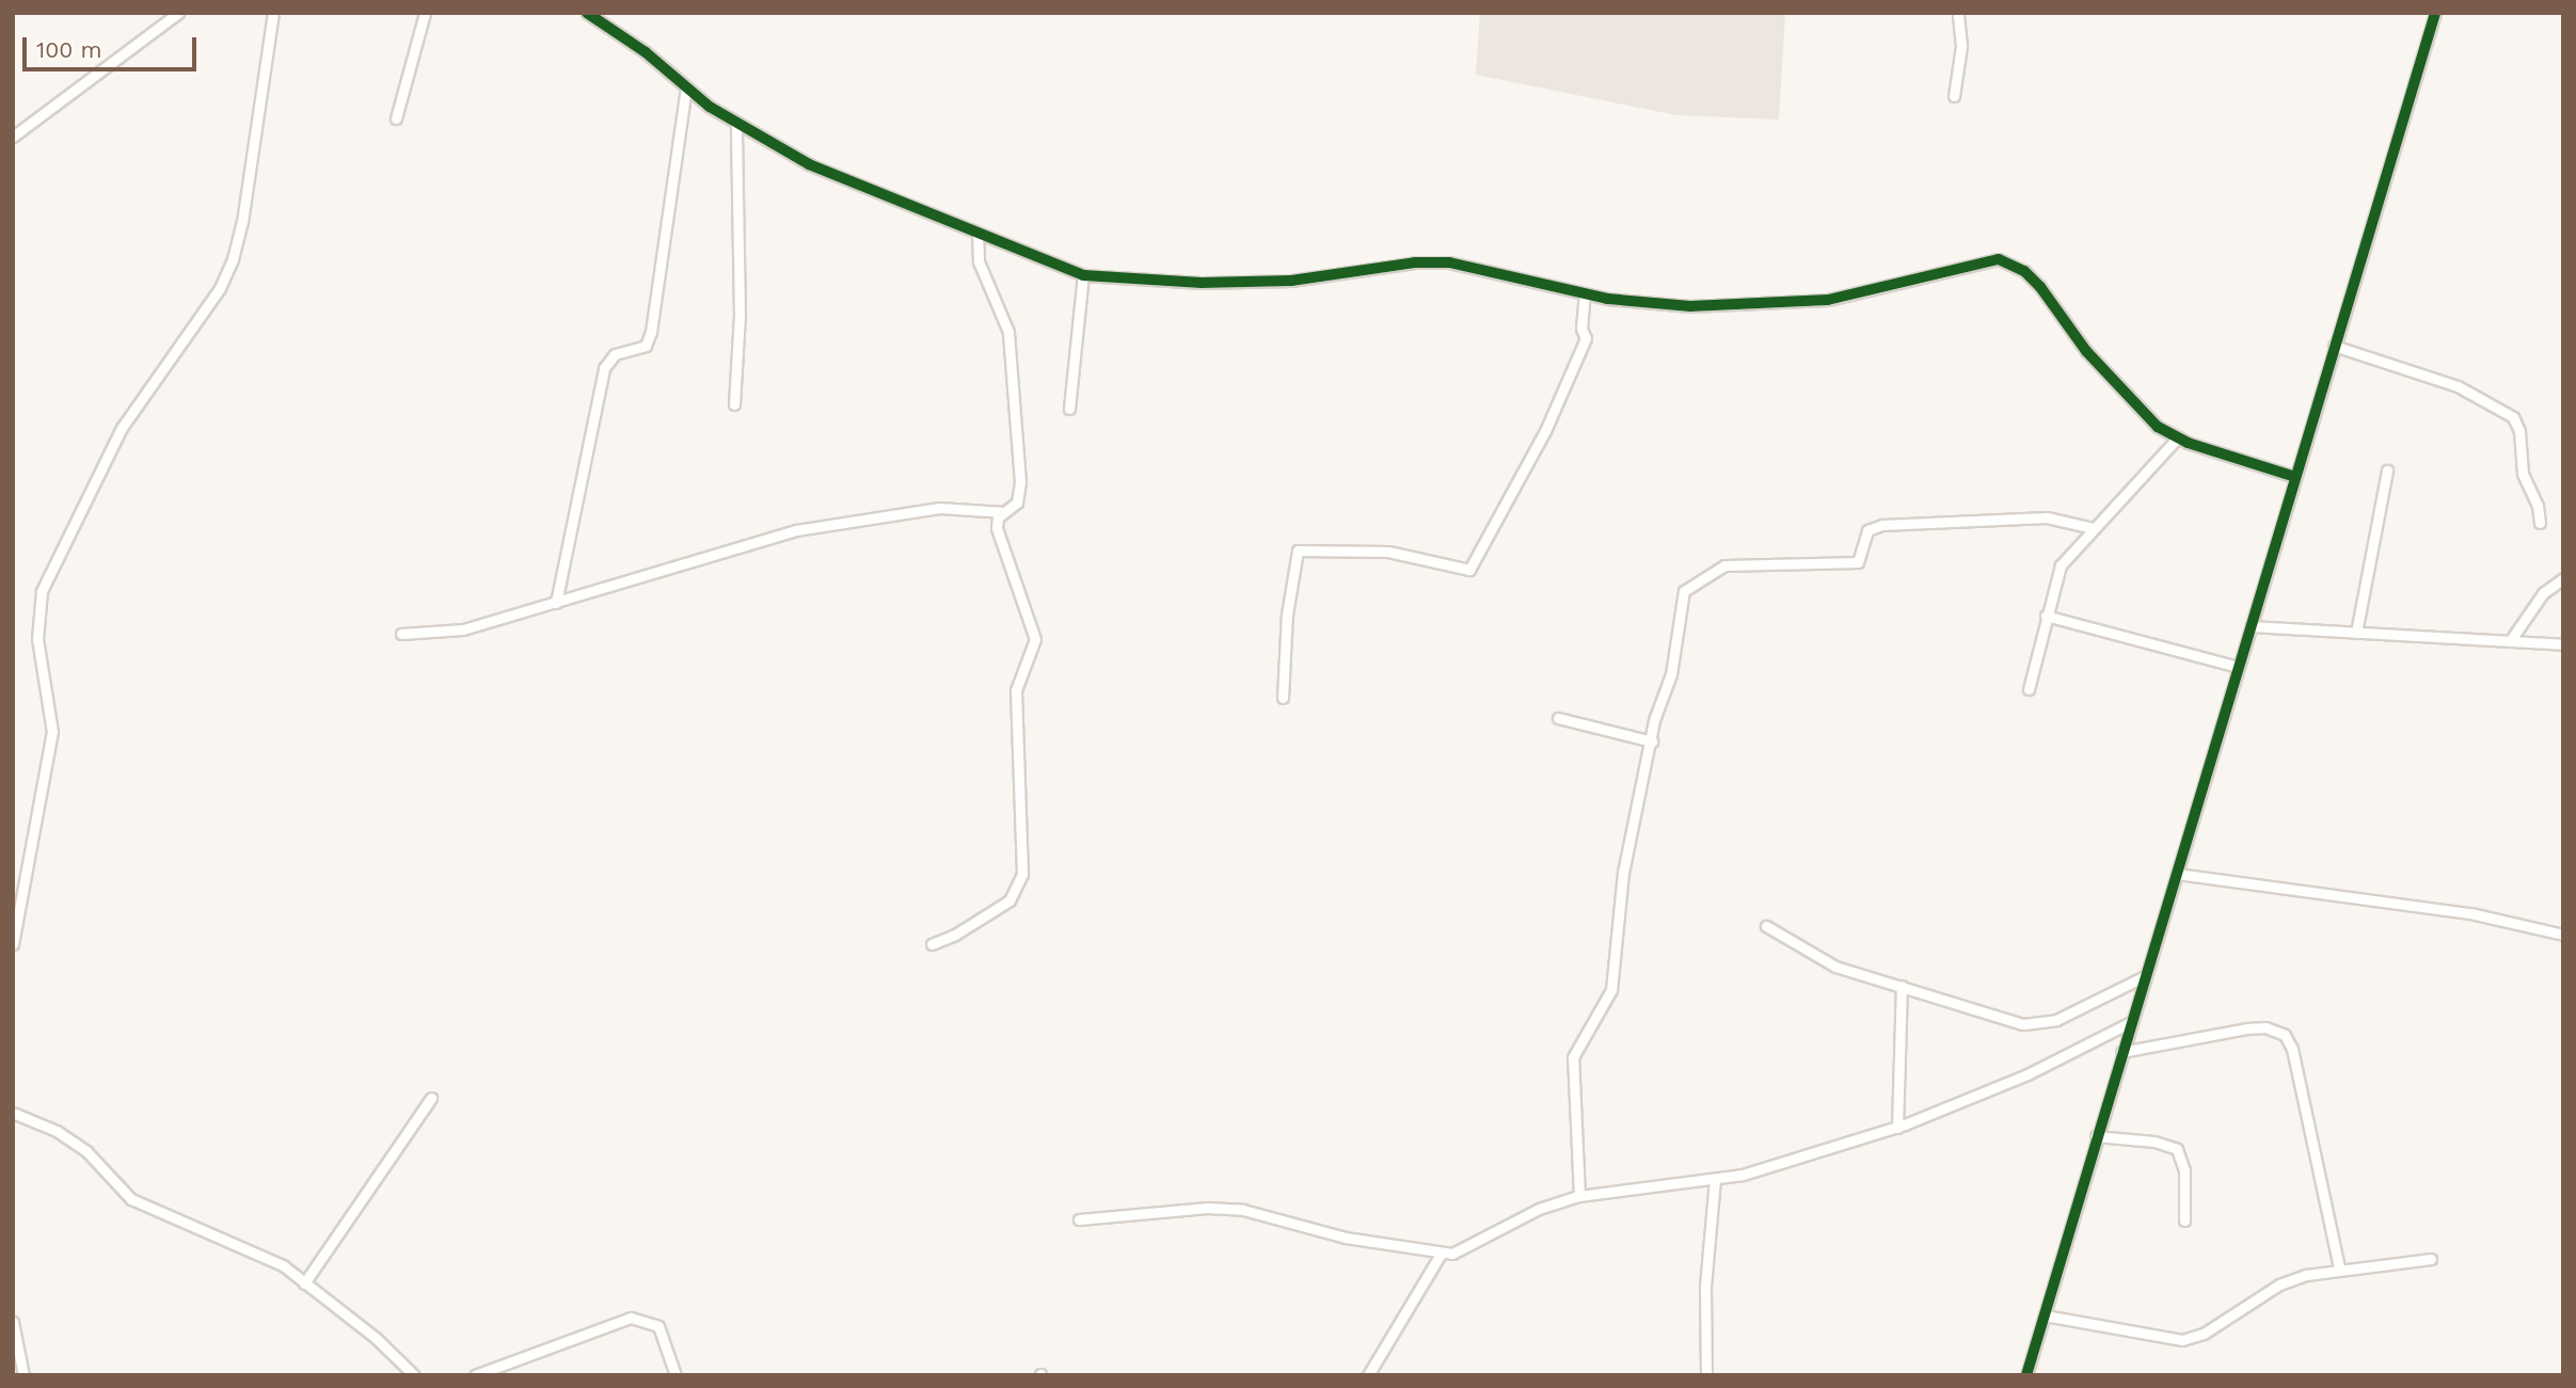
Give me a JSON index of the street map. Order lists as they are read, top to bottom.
{
  "scale_bar": "100 m"
}
